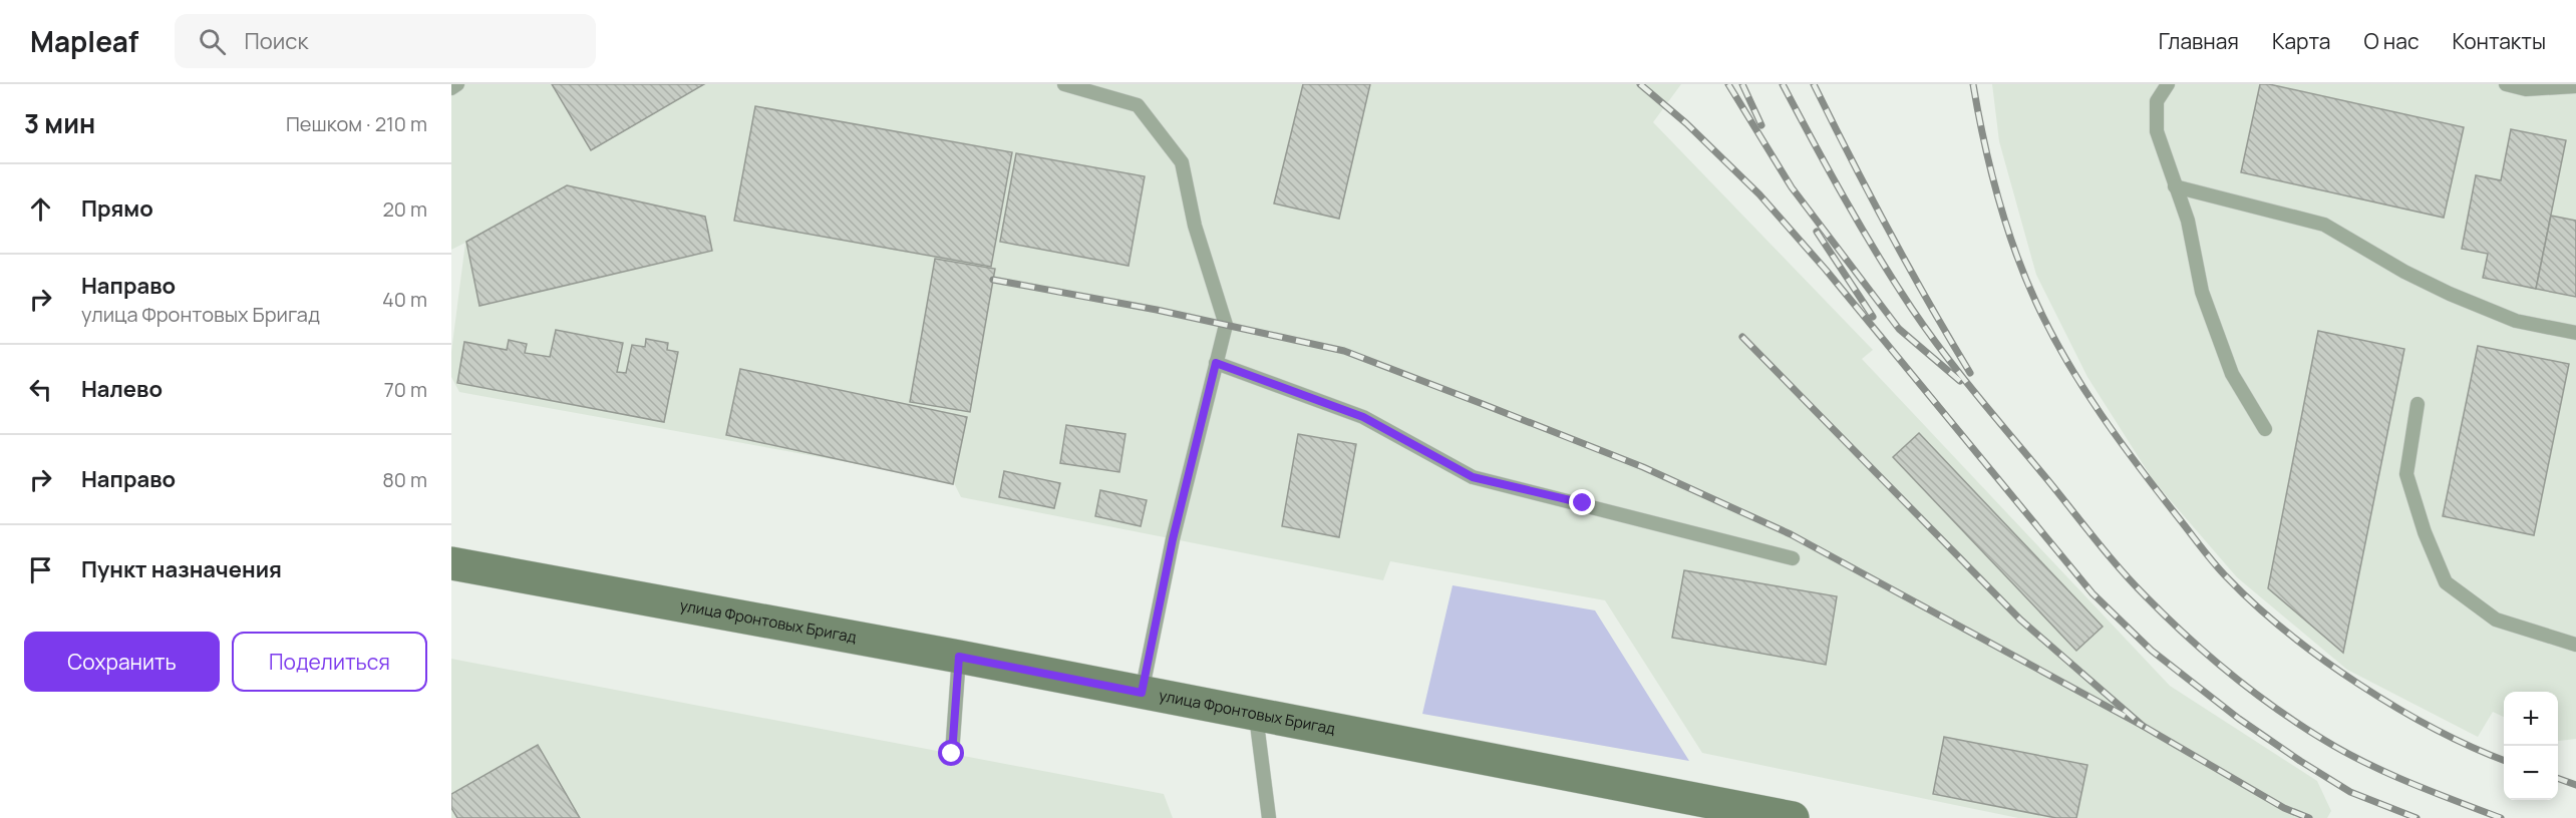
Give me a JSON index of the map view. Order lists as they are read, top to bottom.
{
  "streets": {
    "main road": ["улица Фронтовых Бригад"]
  },
  "page": {
    "header": "Mapleaf",
    "search": "Поиск",
    "nav": [
      "Главная",
      "Карта",
      "О нас",
      "Контакты"
    ],
    "heading": ["3 мин", "Пешком · 210 m"],
    "list": [
      ["Прямо", "20 m"],
      ["Направо", "улица Фронтовых Бригад", "40 m"],
      ["Налево", "70 m"],
      ["Направо", "80 m"],
      "Пункт назначения"
    ],
    "buttons": ["Сохранить", "Поделиться"],
    "map_buttons": ["+", "−"]
  }
}
